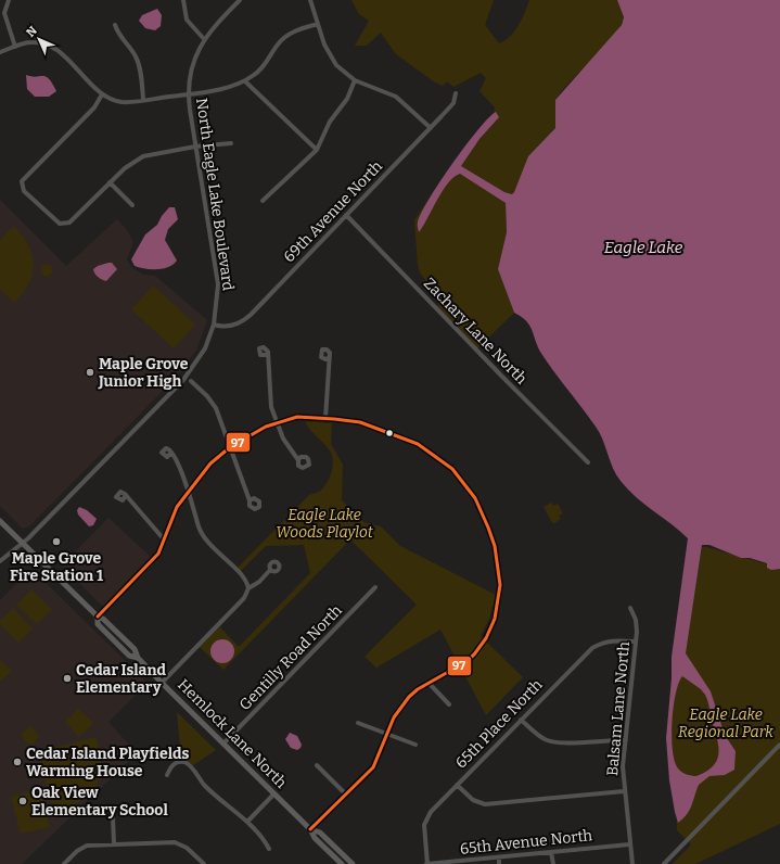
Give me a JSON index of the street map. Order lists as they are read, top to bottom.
{
  "streets": {
    "main road": ["Hemlock Lane North"],
    "street": [
      "North Eagle Lake Boulevard",
      "69th Avenue North",
      "Zachary Lane North",
      "Gentilly Road North",
      "Balsam Lane North",
      "65th Place North",
      "65th Avenue North"
    ]
  },
  "crossings": [
    ["North Eagle Lake Boulevard", "69th Avenue North"],
    ["North Eagle Lake Boulevard", "Hemlock Lane North"],
    ["69th Avenue North", "Zachary Lane North"],
    ["Gentilly Road North", "Hemlock Lane North"],
    ["Balsam Lane North", "65th Place North"],
    ["Balsam Lane North", "65th Avenue North"],
    ["65th Place North", "65th Avenue North"]
  ],
  "water": ["Eagle Lake"],
  "parks": ["Eagle Lake Woods Playlot", "Eagle Lake Regional Park"],
  "places": [
    "Maple Grove Junior High",
    "Maple Grove Fire Station 1",
    "Cedar Island Elementary",
    "Cedar Island Playfields Warming House",
    "Oak View Elementary School"
  ],
  "lines": ["transit line 97"],
  "north": "top left"
}
